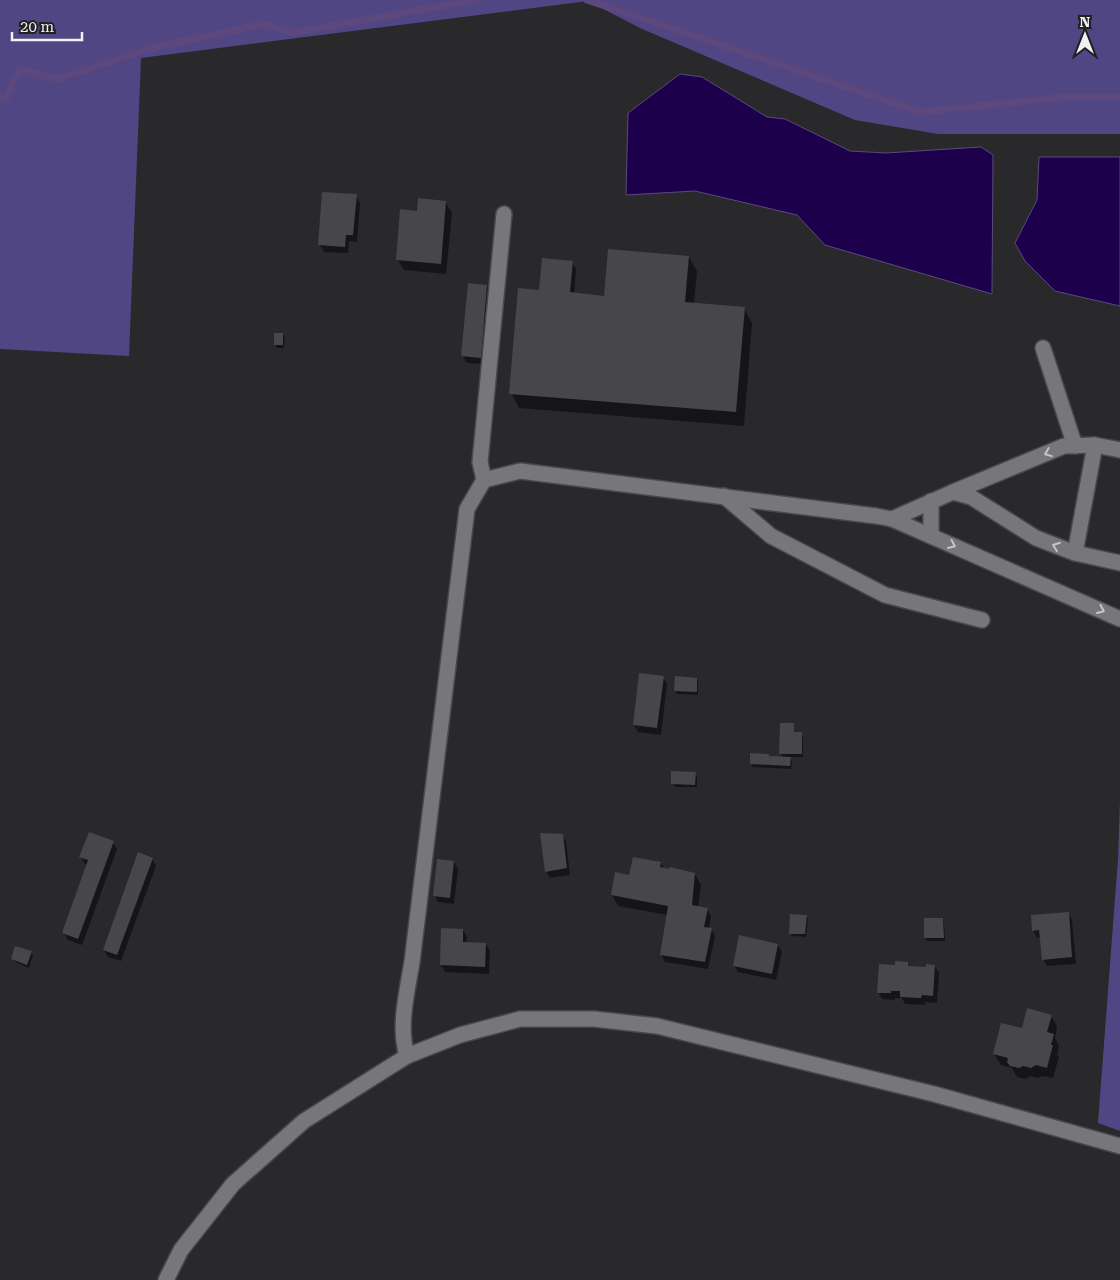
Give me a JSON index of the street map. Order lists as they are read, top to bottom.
{
  "scale_bar": "20 m",
  "north": "top"
}
